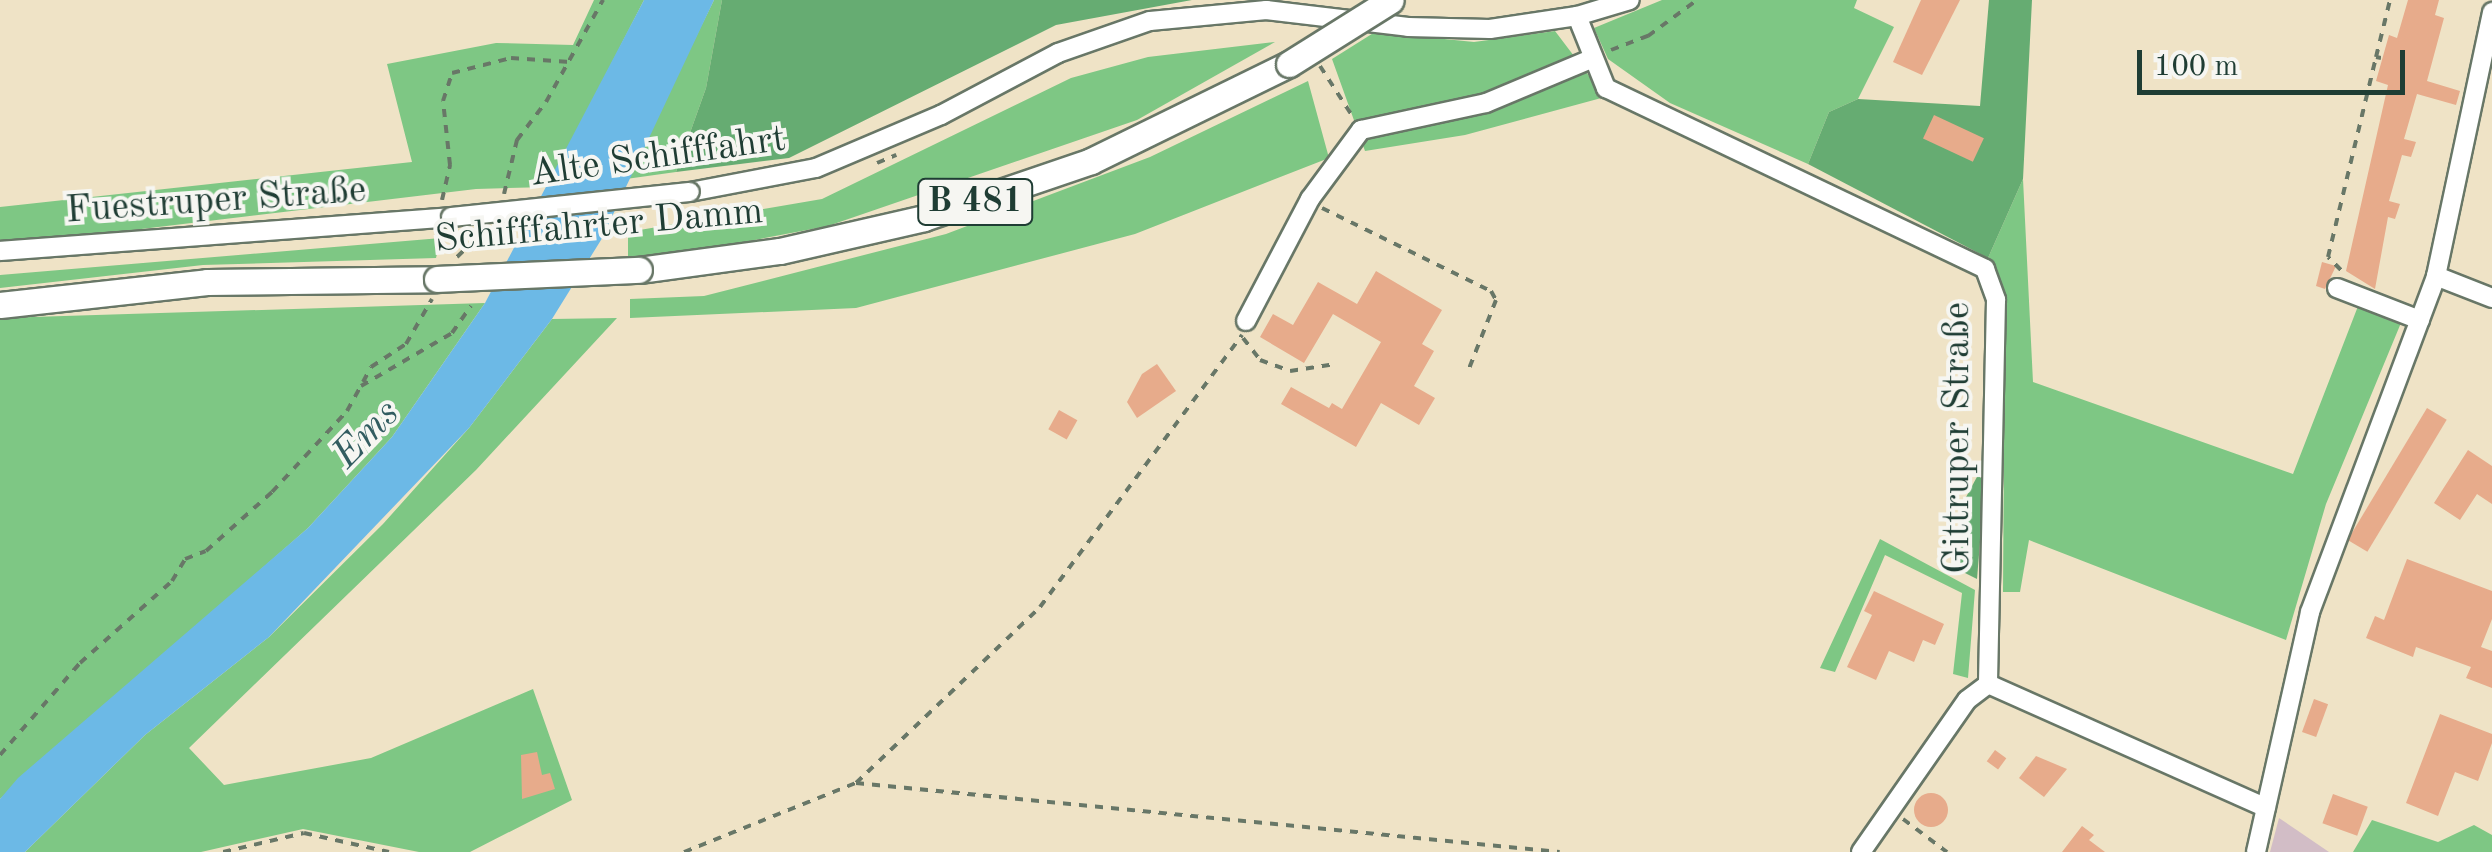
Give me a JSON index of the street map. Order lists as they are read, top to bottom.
{
  "streets": {
    "highway": ["B 481", "Schifffahrter Damm"],
    "street": ["Alte Schifffahrt", "Fuestruper Straße", "Gittruper Straße"]
  },
  "crossings": [
    ["Alte Schifffahrt", "Fuestruper Straße"],
    ["Alte Schifffahrt", "Gittruper Straße"]
  ],
  "water": ["Ems"],
  "scale_bar": "100 m"
}
